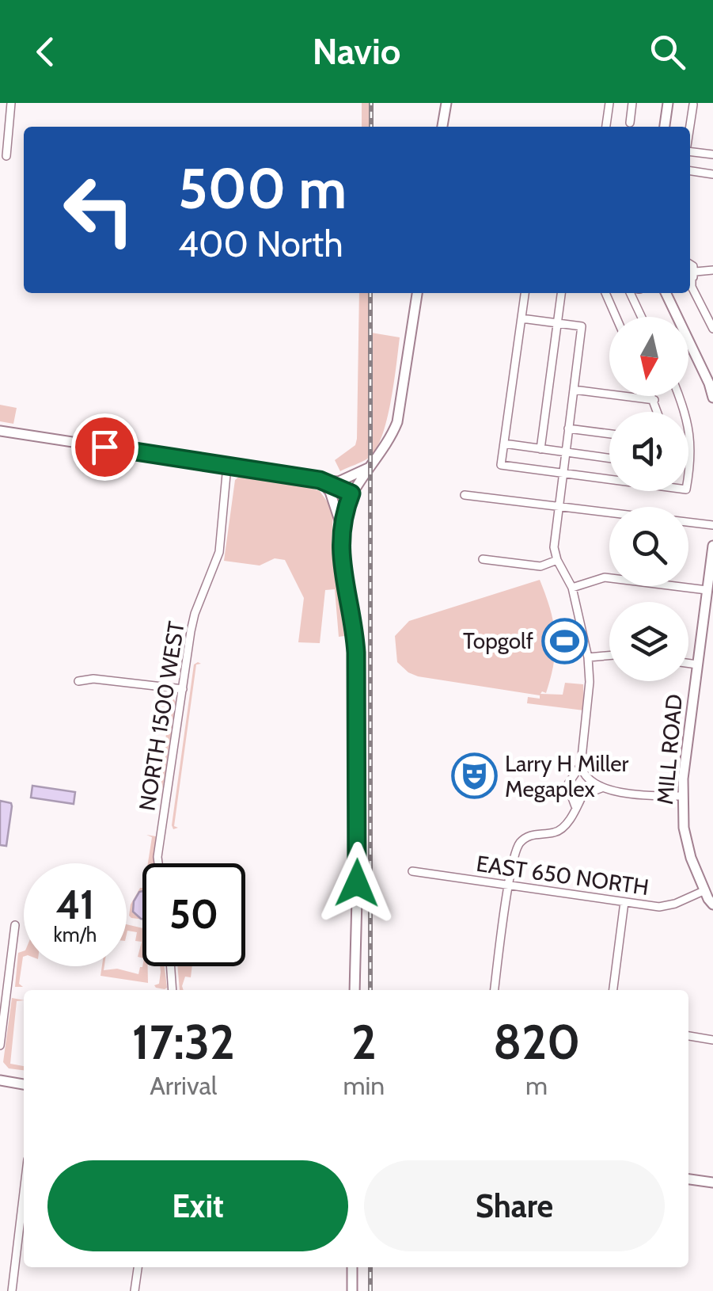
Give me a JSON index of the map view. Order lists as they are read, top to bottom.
{
  "streets": {
    "main road": ["MILL ROAD"],
    "street": ["NORTH 1500 WEST", "EAST 650 NORTH"]
  },
  "crossings": [
    ["MILL ROAD", "EAST 650 NORTH"]
  ],
  "places": {
    "sports": ["Topgolf"],
    "theatre": ["Larry H Miller Megaplex"]
  },
  "north": "bottom",
  "page": {
    "header": "Navio",
    "turn": ["500 m", "400 North"],
    "speed": "41 km/h",
    "limit": "50",
    "eta": [
      "17:32",
      "Arrival",
      "2",
      "min",
      "820",
      "m"
    ],
    "buttons": ["Exit", "Share"]
  }
}
